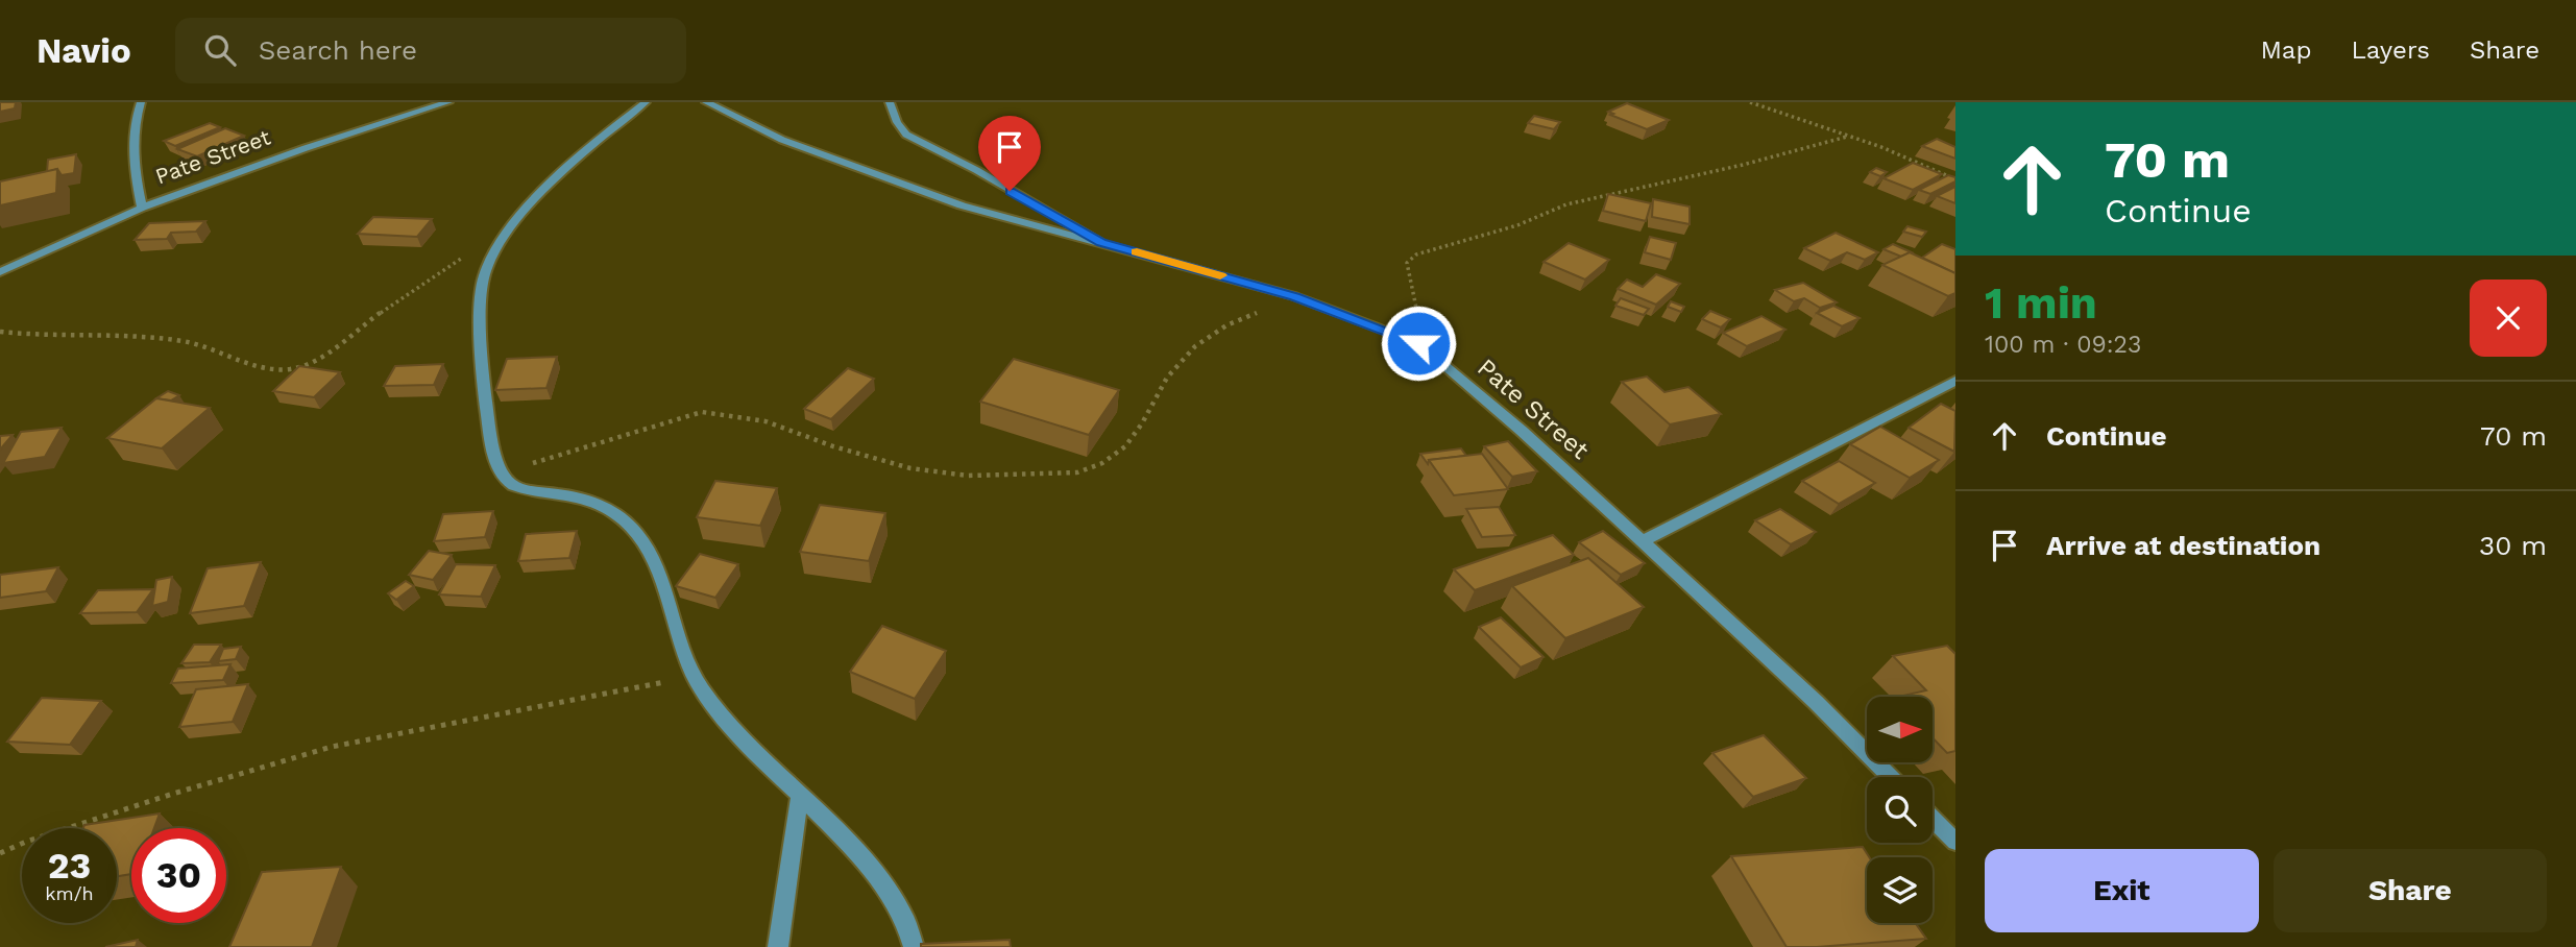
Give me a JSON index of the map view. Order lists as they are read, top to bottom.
{
  "streets": {
    "street": ["Pate Street"]
  },
  "north": "right",
  "page": {
    "header": "Navio",
    "search": "Search here",
    "nav": ["Map", "Layers", "Share"],
    "turn": ["70 m", "Continue"],
    "heading": ["1 min", "100 m · 09:23"],
    "list": [
      {
        "name": "Continue",
        "value": "70 m"
      },
      {
        "name": "Arrive at destination",
        "value": "30 m"
      }
    ],
    "speed": "23 km/h",
    "limit": "30",
    "buttons": ["Exit", "Share"]
  }
}
